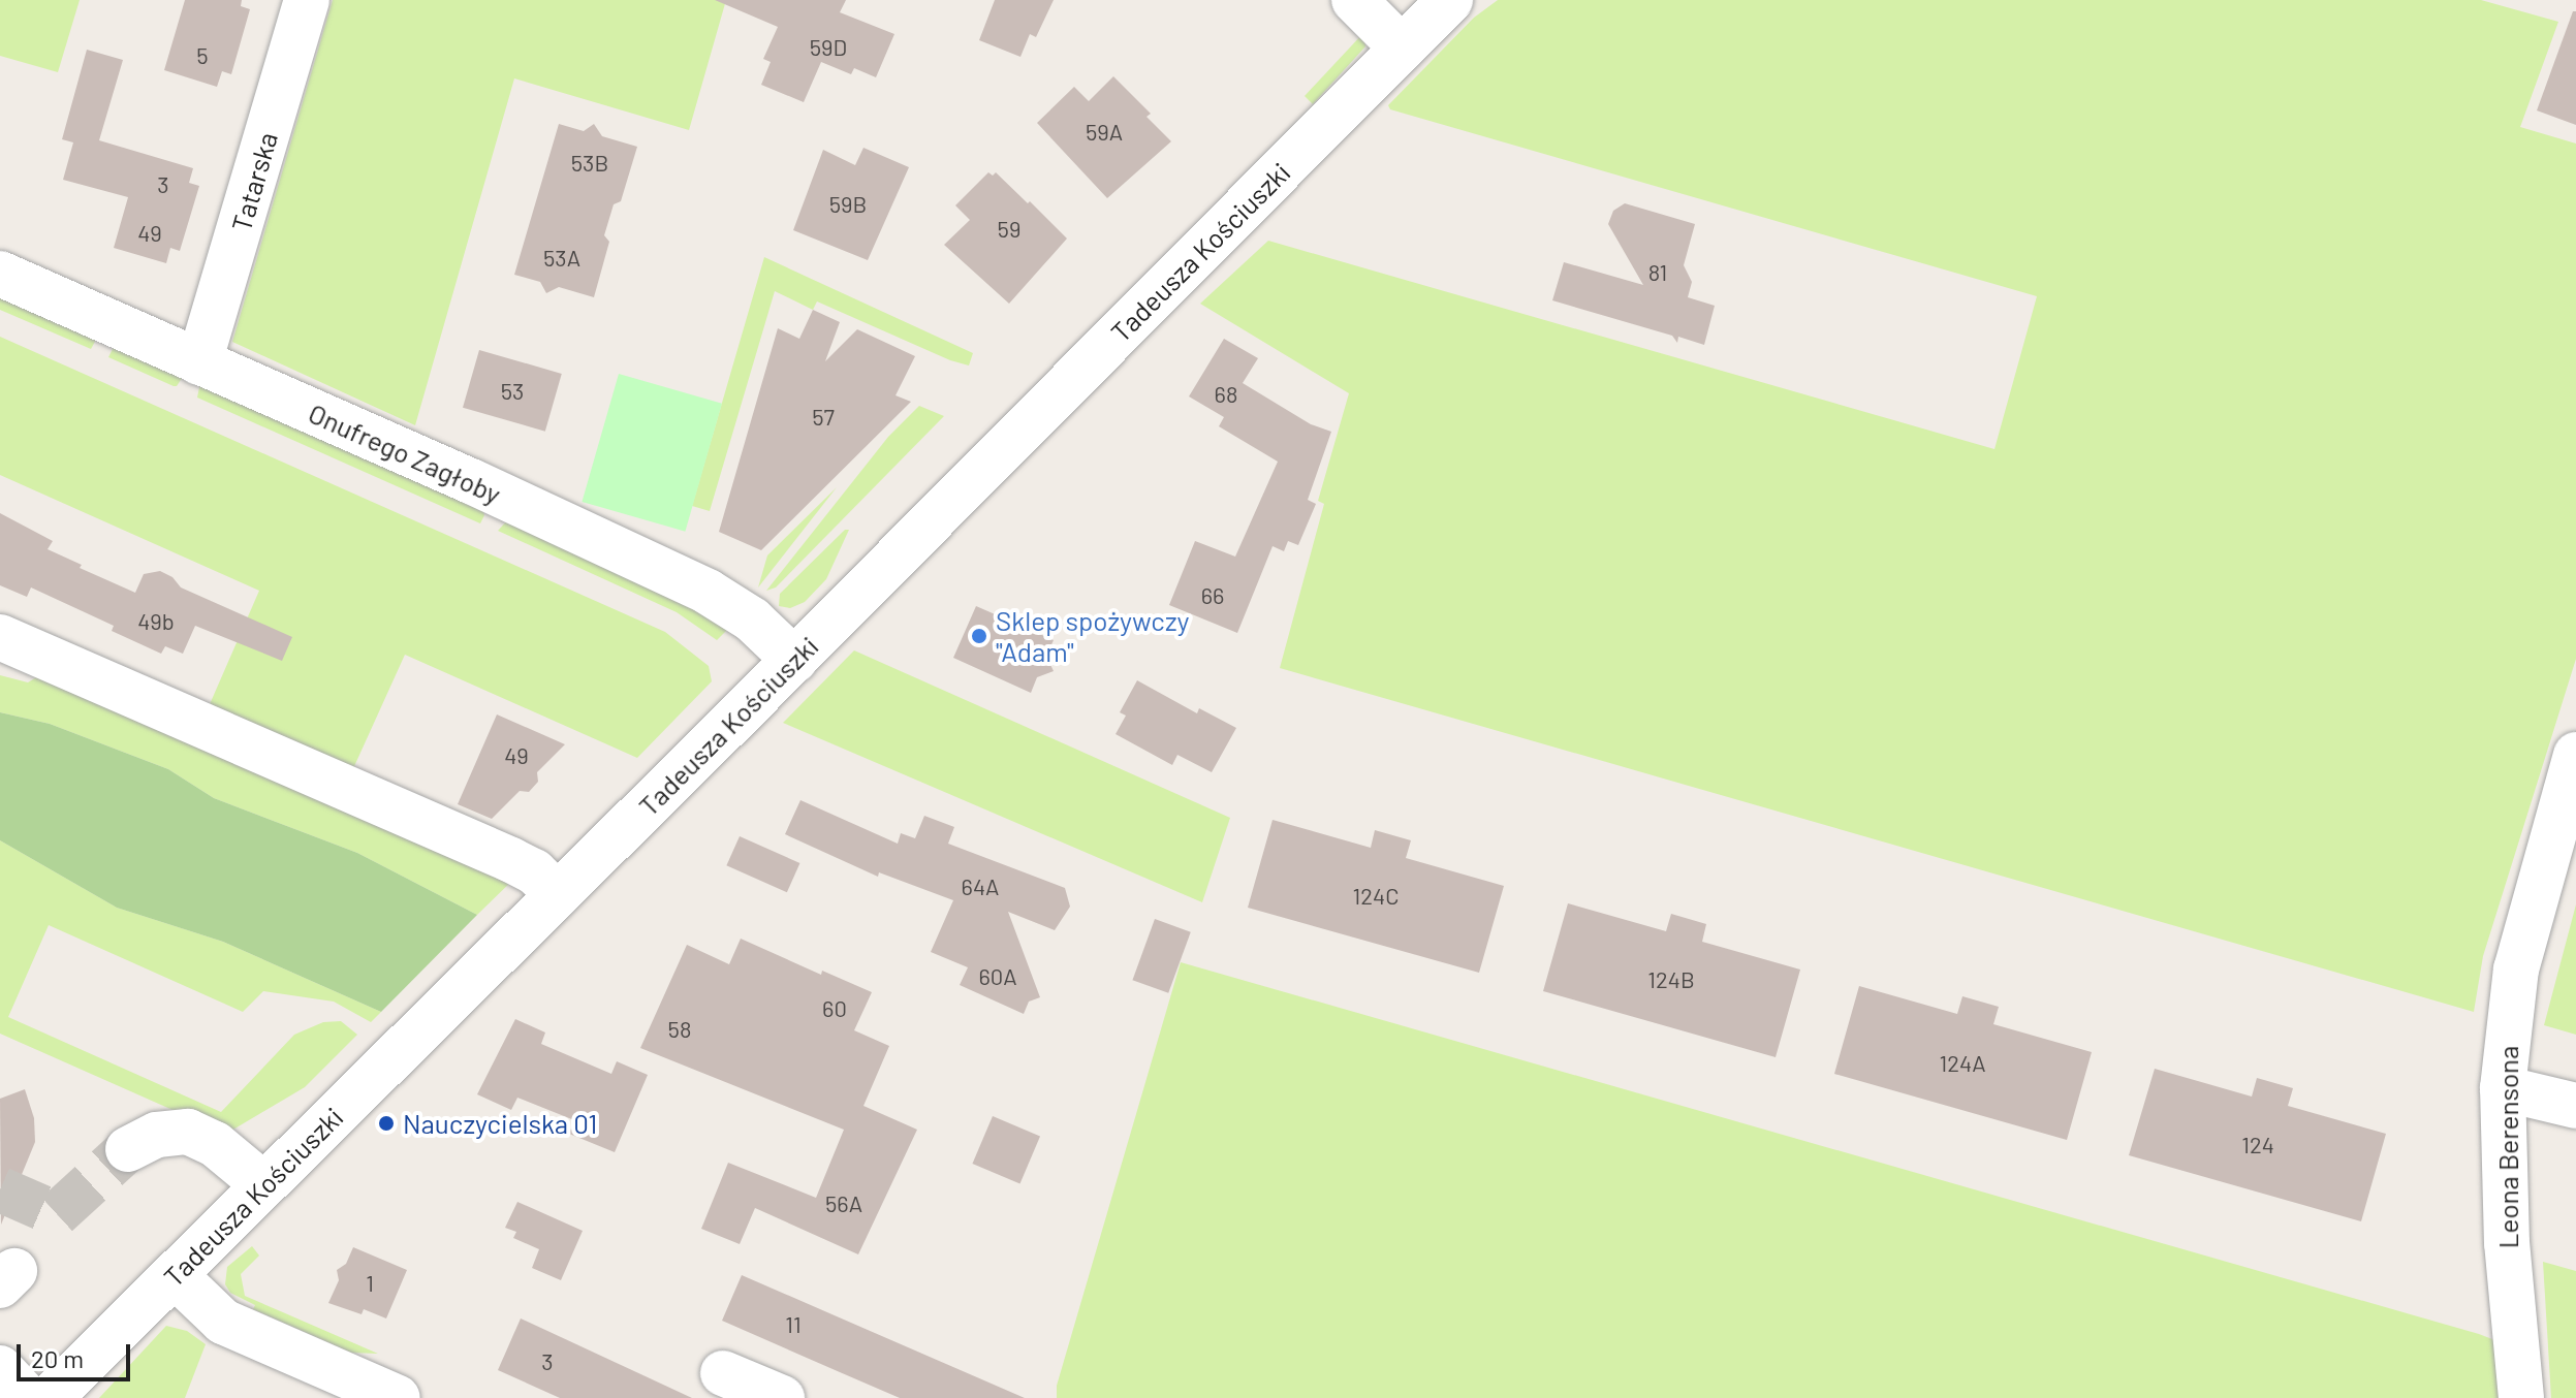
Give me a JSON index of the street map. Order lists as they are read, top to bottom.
{
  "streets": {
    "street": [
      "Tatarska",
      "Tadeusza Kościuszki",
      "Onufrego Zagłoby",
      "Leona Berensona"
    ]
  },
  "crossings": [
    ["Tatarska", "Onufrego Zagłoby"],
    ["Tadeusza Kościuszki", "Onufrego Zagłoby"]
  ],
  "places": ["Sklep spożywczy \"Adam\"", "Nauczycielska 01"],
  "house_numbers": [
    "59D",
    "5",
    "59A",
    "53B",
    "3",
    "59B",
    "59",
    "49",
    "53A",
    "81",
    "53",
    "68",
    "57",
    "66",
    "49b",
    "49",
    "64A",
    "124C",
    "60A",
    "124B",
    "60",
    "58",
    "124A",
    "124",
    "56A",
    "1",
    "11",
    "3"
  ],
  "scale_bar": "20 m"
}
